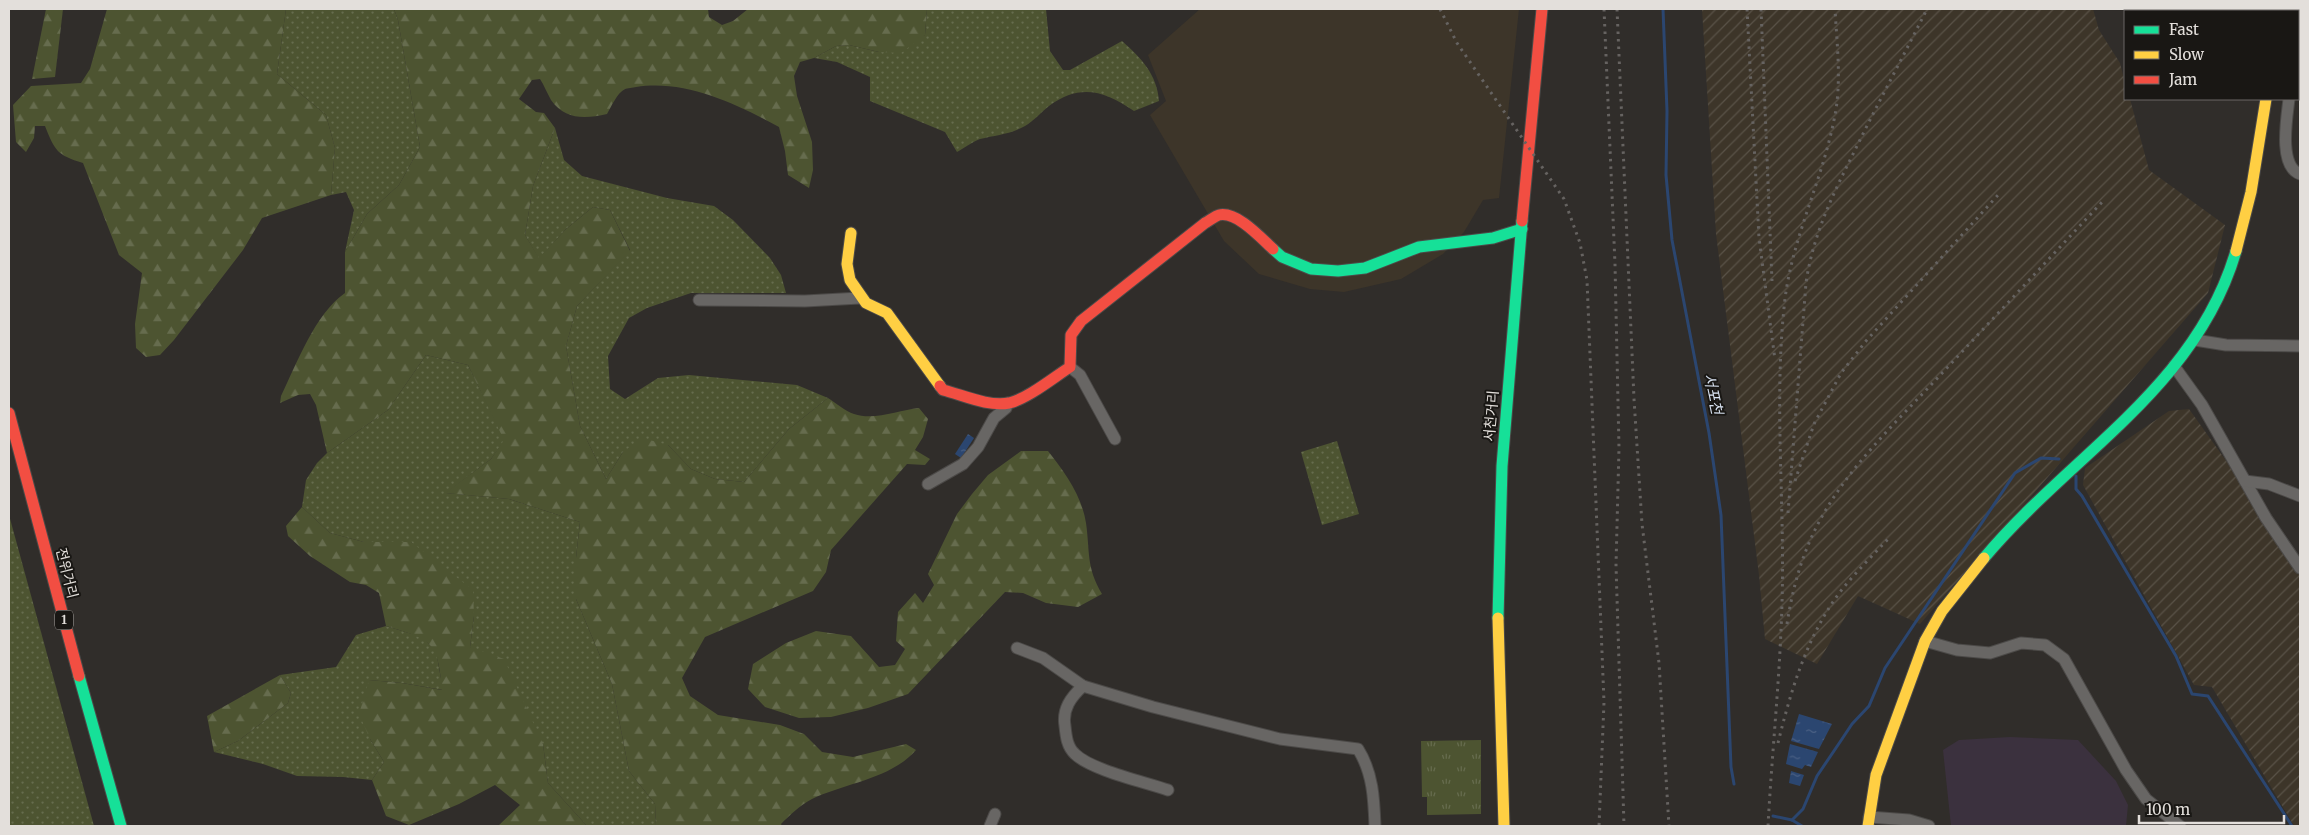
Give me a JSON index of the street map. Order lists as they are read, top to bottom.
{
  "streets": {
    "street": ["서천거리", "전위거리", "1"]
  },
  "water": ["서포천"],
  "legend": ["Fast", "Slow", "Jam"],
  "scale_bar": "100 m"
}
